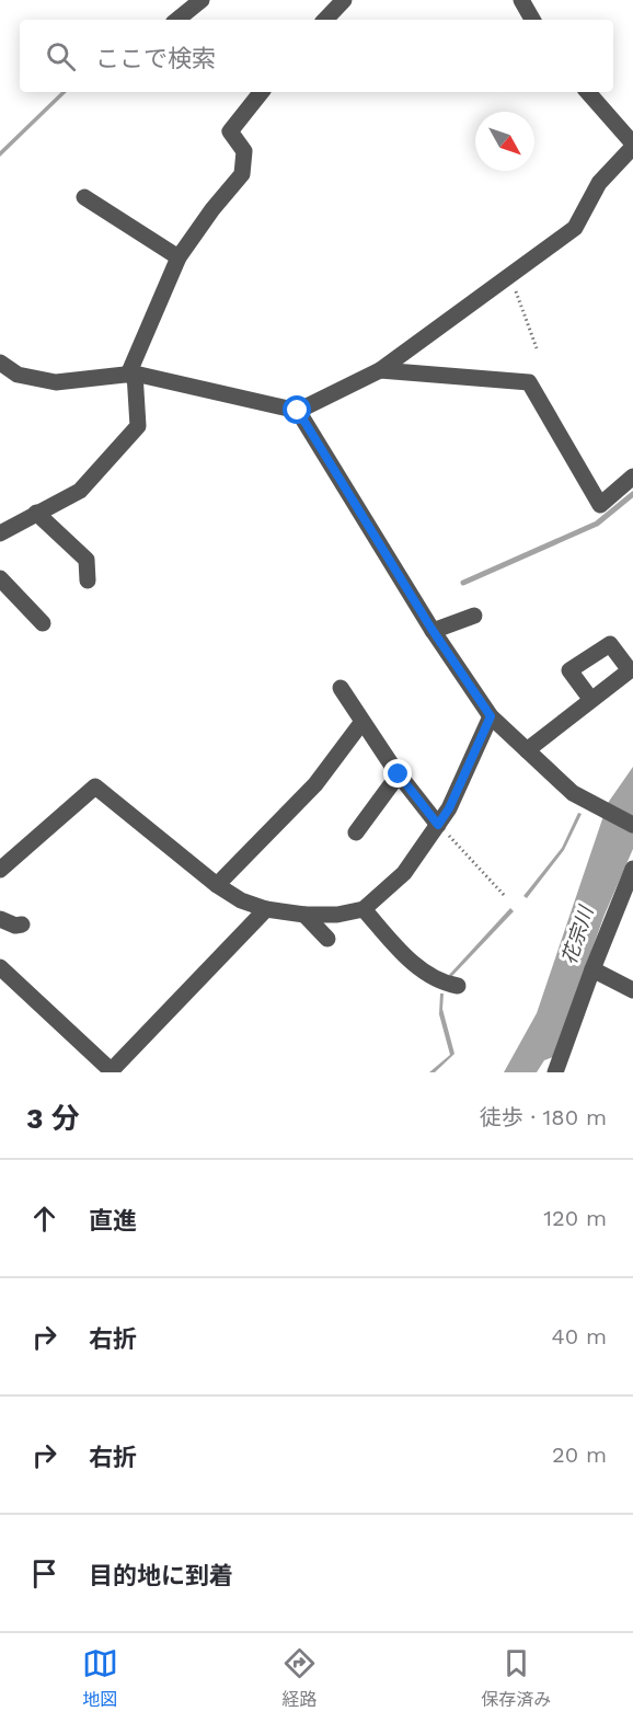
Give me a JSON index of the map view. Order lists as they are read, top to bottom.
{
  "water": ["花宗川"],
  "north": "bottom right",
  "page": {
    "search": "ここで検索",
    "heading": ["3 分", "徒歩 · 180 m"],
    "list": [
      ["直進", "120 m"],
      ["右折", "40 m"],
      ["右折", "20 m"],
      "目的地に到着"
    ],
    "nav": ["地図", "経路", "保存済み"]
  }
}
